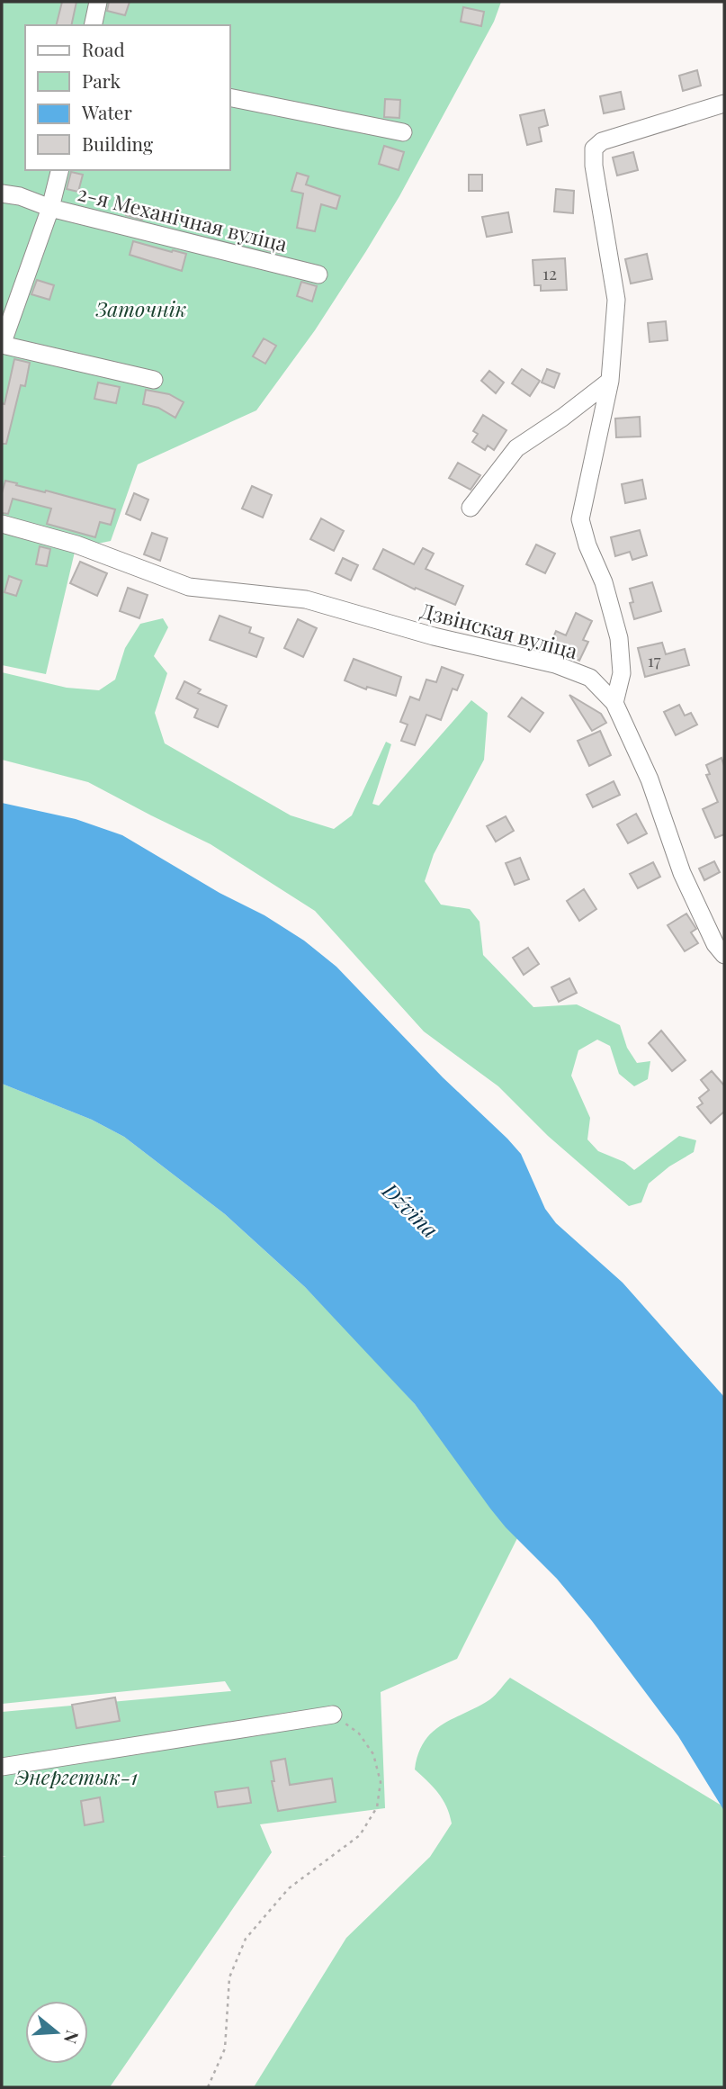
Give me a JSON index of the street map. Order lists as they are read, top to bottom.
{
  "streets": {
    "street": ["2-я Механічная вуліца", "Дзвінская вуліца"]
  },
  "water": ["Dźvina"],
  "parks": ["Заточнік", "Энергетык-1"],
  "house_numbers": ["12", "17"],
  "legend": [
    "Road",
    "Park",
    "Water",
    "Building"
  ],
  "north": "right"
}
